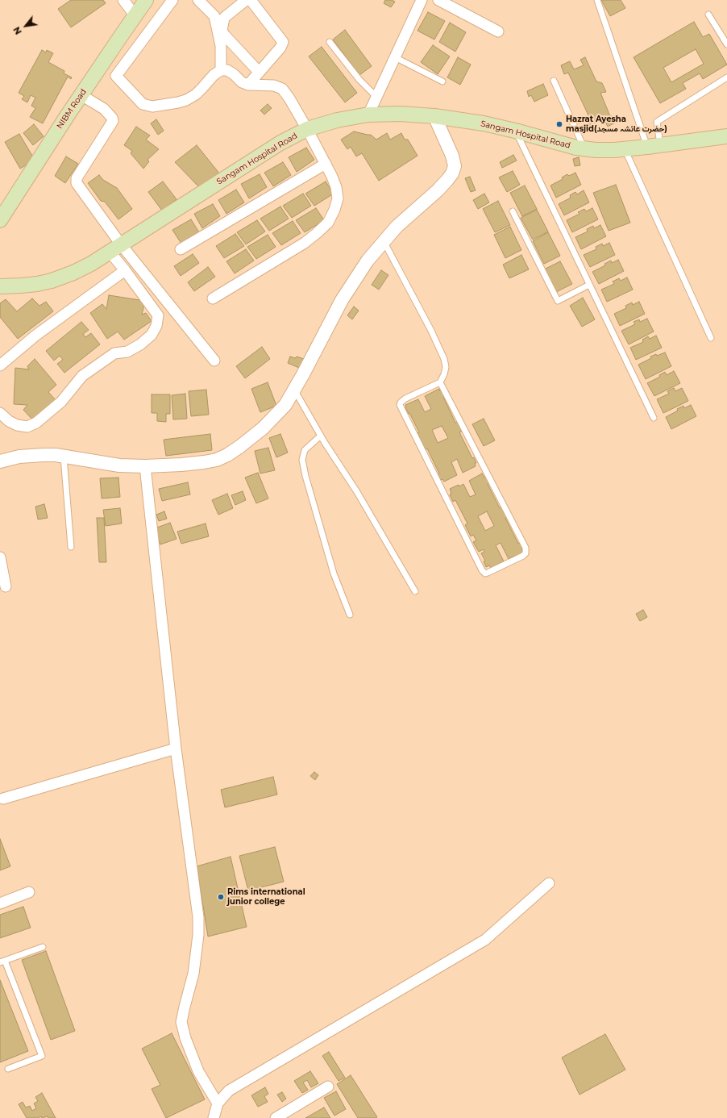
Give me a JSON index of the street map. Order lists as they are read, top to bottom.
{
  "streets": {
    "main road": ["NIBM Road", "Sangam Hospital Road"]
  },
  "places": ["Hazrat Ayesha masjid(حضرت عائشہ مسجد)", "Rims international junior college"],
  "north": "bottom left"
}
